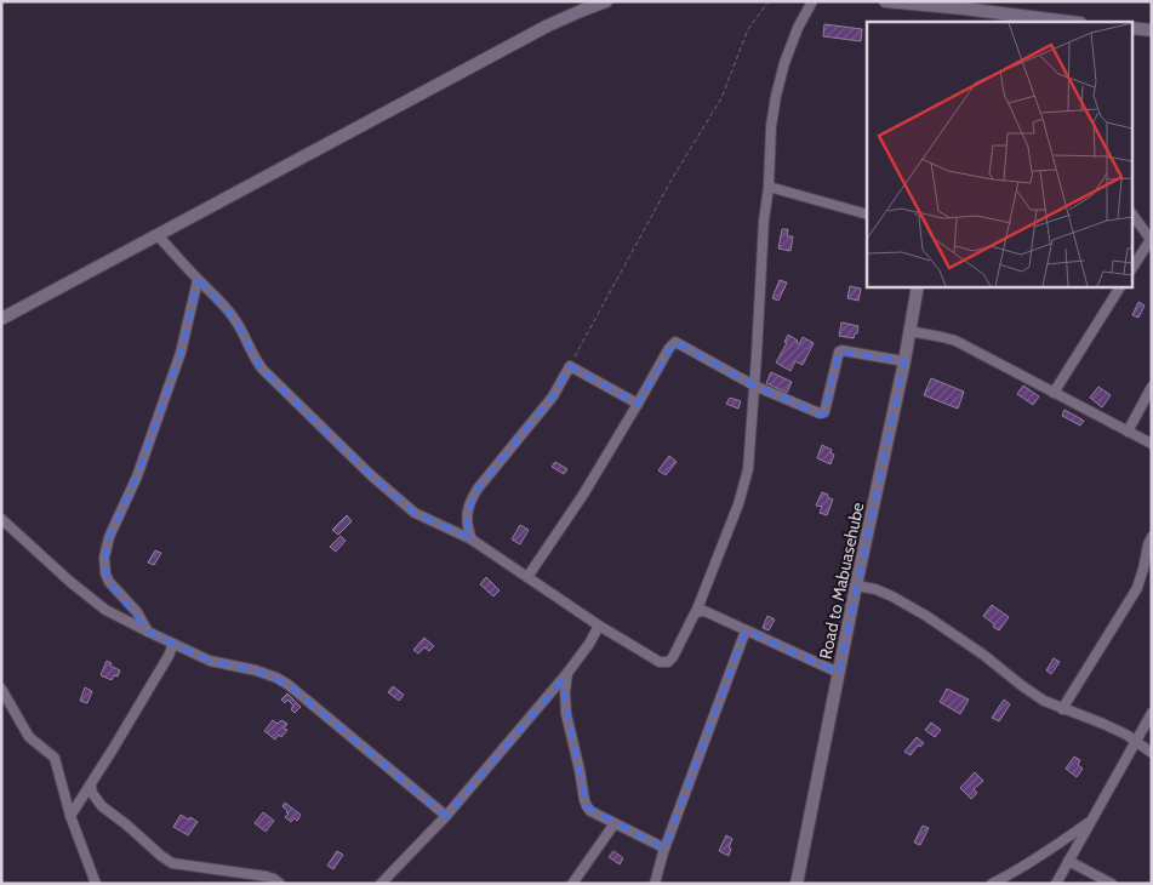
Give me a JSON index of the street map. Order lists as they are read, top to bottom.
{
  "streets": {
    "street": ["Road to Mabuasehube"]
  }
}
